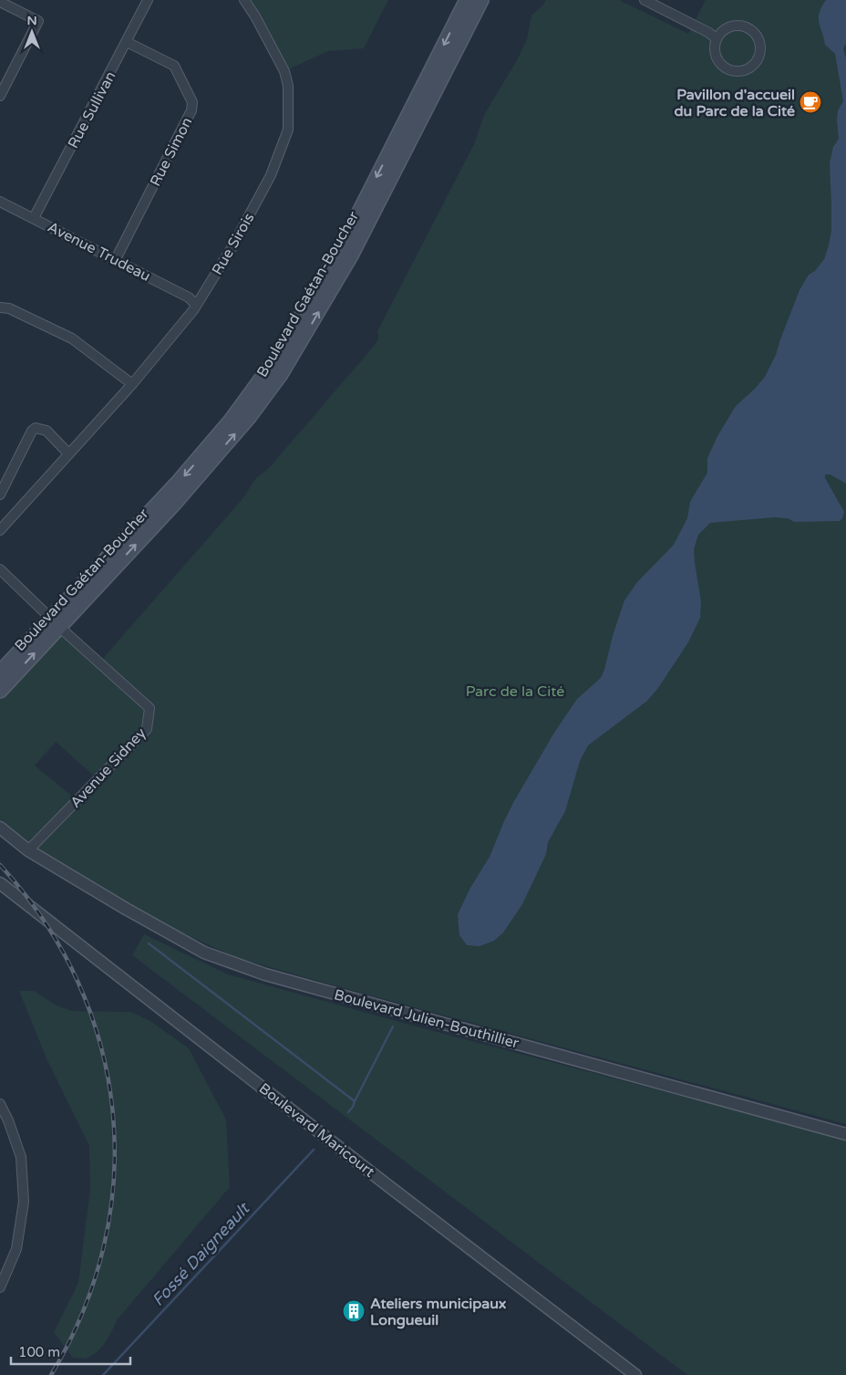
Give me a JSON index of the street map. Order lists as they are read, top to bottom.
{
  "streets": {
    "main road": ["Boulevard Gaétan-Boucher"],
    "street": [
      "Rue Sullivan",
      "Rue Simon",
      "Rue Sirois",
      "Avenue Trudeau",
      "Avenue Sidney",
      "Boulevard Julien-Bouthillier",
      "Boulevard Maricourt"
    ]
  },
  "crossings": [
    ["Rue Sullivan", "Rue Simon"],
    ["Rue Sullivan", "Avenue Trudeau"],
    ["Rue Simon", "Avenue Trudeau"],
    ["Rue Sirois", "Avenue Trudeau"],
    ["Boulevard Gaétan-Boucher", "Avenue Sidney"],
    ["Avenue Sidney", "Boulevard Julien-Bouthillier"]
  ],
  "water": ["Fossé Daigneault"],
  "parks": ["Parc de la Cité"],
  "places": {
    "cafe": ["Pavillon d'accueil du Parc de la Cité"],
    "building": ["Ateliers municipaux Longueuil"]
  },
  "scale_bar": "100 m",
  "north": "top"
}
